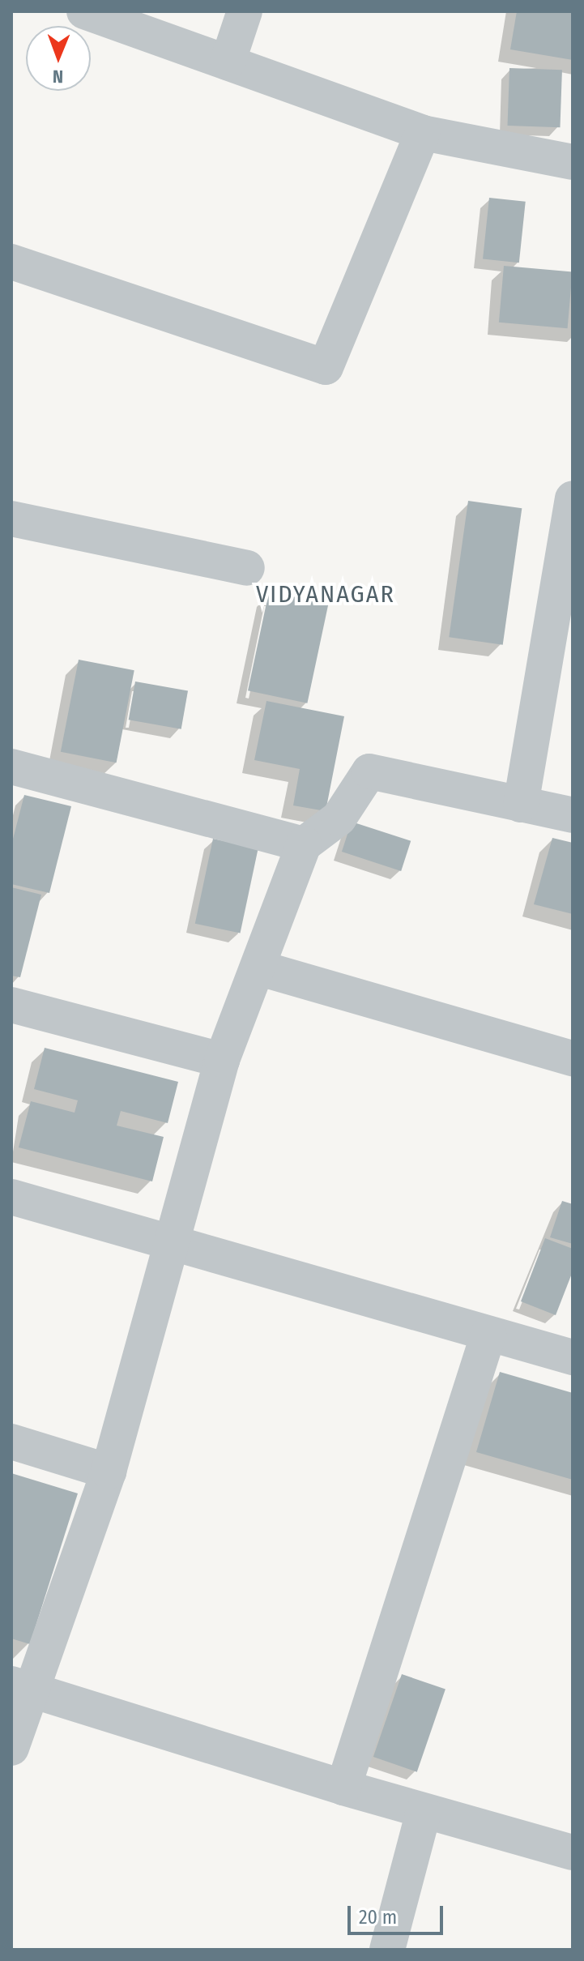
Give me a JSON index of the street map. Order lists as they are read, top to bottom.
{
  "districts": ["VIDYANAGAR"],
  "scale_bar": "20 m",
  "north": "bottom"
}
